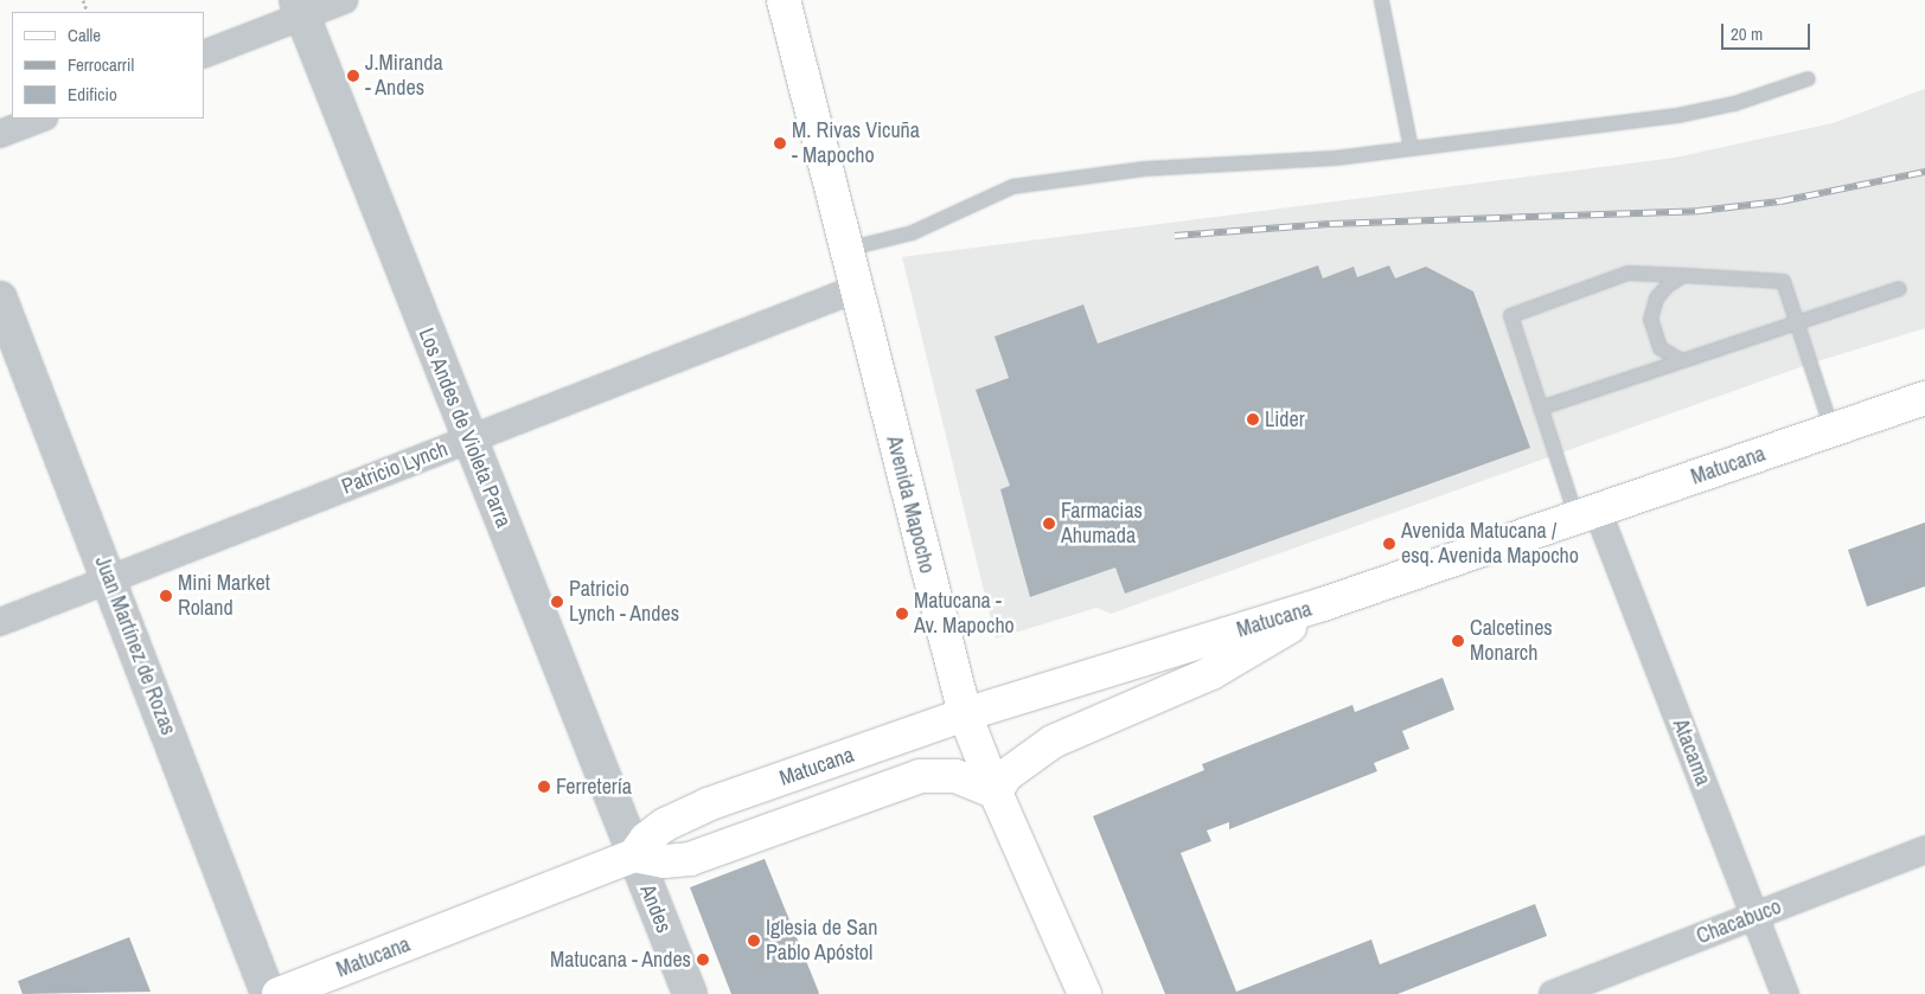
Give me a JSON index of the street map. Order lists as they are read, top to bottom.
{
  "streets": {
    "main road": ["Matucana", "Avenida Mapocho"],
    "street": [
      "Los Andes de Violeta Parra",
      "Patricio Lynch",
      "Juan Martínez de Rozas",
      "Atacama",
      "Andes",
      "Chacabuco"
    ]
  },
  "crossings": [
    ["Los Andes de Violeta Parra", "Matucana"],
    ["Los Andes de Violeta Parra", "Patricio Lynch"],
    ["Los Andes de Violeta Parra", "Andes"],
    ["Matucana", "Avenida Mapocho"],
    ["Matucana", "Atacama"],
    ["Matucana", "Andes"],
    ["Patricio Lynch", "Avenida Mapocho"],
    ["Patricio Lynch", "Juan Martínez de Rozas"],
    ["Atacama", "Chacabuco"]
  ],
  "places": [
    "J.Miranda - Andes",
    "M. Rivas Vicuña - Mapocho",
    "Lider",
    "Farmacias Ahumada",
    "Avenida Matucana / esq. Avenida Mapocho",
    "Mini Market Roland",
    "Patricio Lynch - Andes",
    "Matucana - Av. Mapocho",
    "Calcetines Monarch",
    "Ferretería",
    "Iglesia de San Pablo Apóstol",
    "Matucana - Andes"
  ],
  "legend": ["Calle", "Ferrocarril", "Edificio"],
  "scale_bar": "20 m"
}
